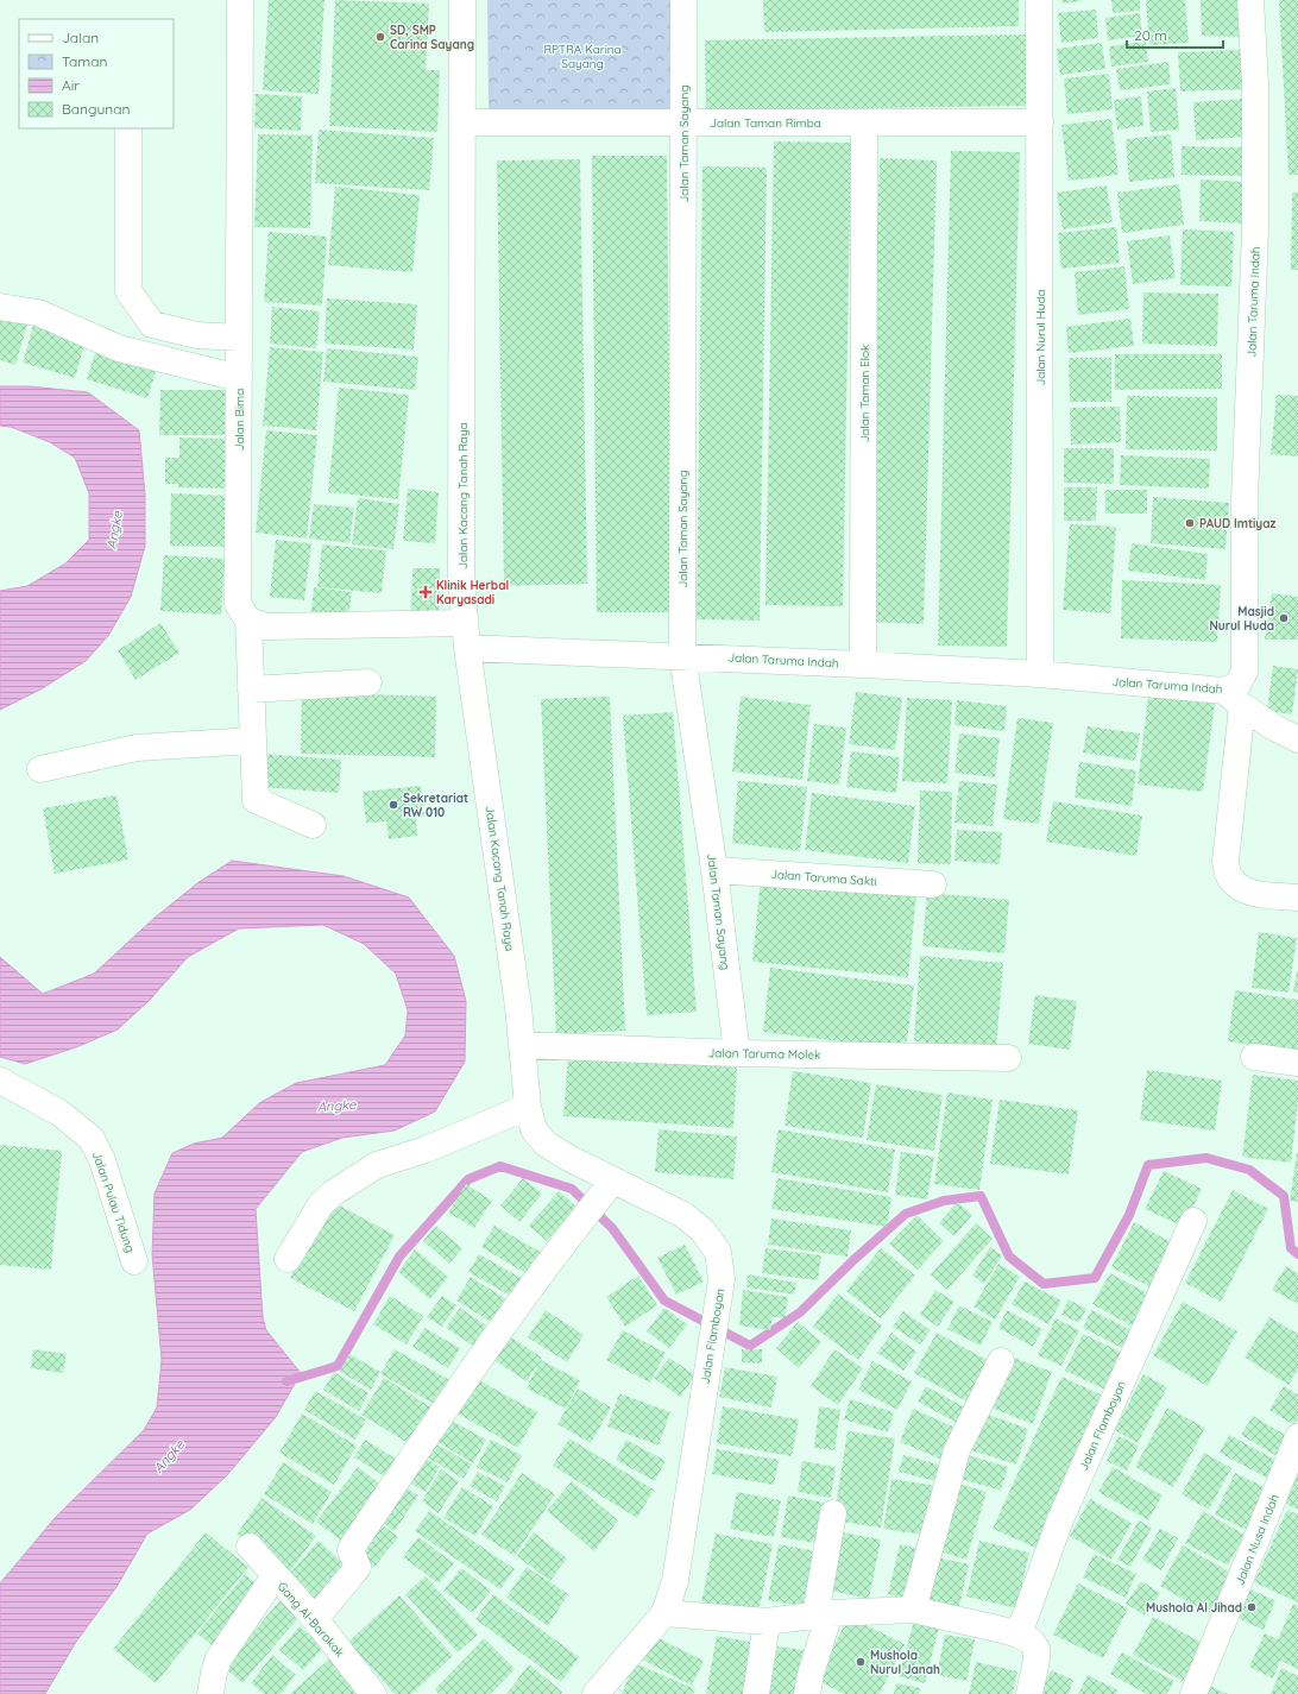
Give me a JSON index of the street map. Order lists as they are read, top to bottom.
{
  "streets": {
    "street": [
      "Jalan Taman Rimba",
      "Jalan Taman Sayang",
      "Jalan Taruma Indah",
      "Jalan Nurul Huda",
      "Jalan Taman Elok",
      "Jalan Bima",
      "Jalan Kacang Tanah Raya",
      "Jalan Taruma Sakti",
      "Jalan Taruma Molek",
      "Jalan Pulau Tidung",
      "Jalan Flamboyan",
      "Jalan Nusa Indah",
      "Gang Al-Barokak"
    ]
  },
  "crossings": [
    ["Jalan Taman Rimba", "Jalan Taman Sayang"],
    ["Jalan Taman Rimba", "Jalan Nurul Huda"],
    ["Jalan Taman Rimba", "Jalan Taman Elok"],
    ["Jalan Taman Rimba", "Jalan Kacang Tanah Raya"],
    ["Jalan Taman Sayang", "Jalan Taruma Indah"],
    ["Jalan Taman Sayang", "Jalan Taruma Sakti"],
    ["Jalan Taman Sayang", "Jalan Taruma Molek"],
    ["Jalan Taruma Indah", "Jalan Nurul Huda"],
    ["Jalan Taruma Indah", "Jalan Taman Elok"],
    ["Jalan Taruma Indah", "Jalan Kacang Tanah Raya"],
    ["Jalan Kacang Tanah Raya", "Jalan Taruma Molek"],
    ["Jalan Kacang Tanah Raya", "Jalan Flamboyan"],
    ["Jalan Taruma Molek", "Jalan Flamboyan"]
  ],
  "water": ["Angke"],
  "parks": ["RPTRA Karina Sayang"],
  "places": {
    "other": [
      "SD, SMP Carina Sayang",
      "PAUD Imtiyaz",
      "Masjid Nurul Huda",
      "Sekretariat RW 010",
      "Mushola Al Jihad",
      "Mushola Nurul Janah"
    ],
    "health": ["Klinik Herbal Karyasadi"]
  },
  "legend": [
    "Jalan",
    "Taman",
    "Air",
    "Bangunan"
  ],
  "scale_bar": "20 m"
}
